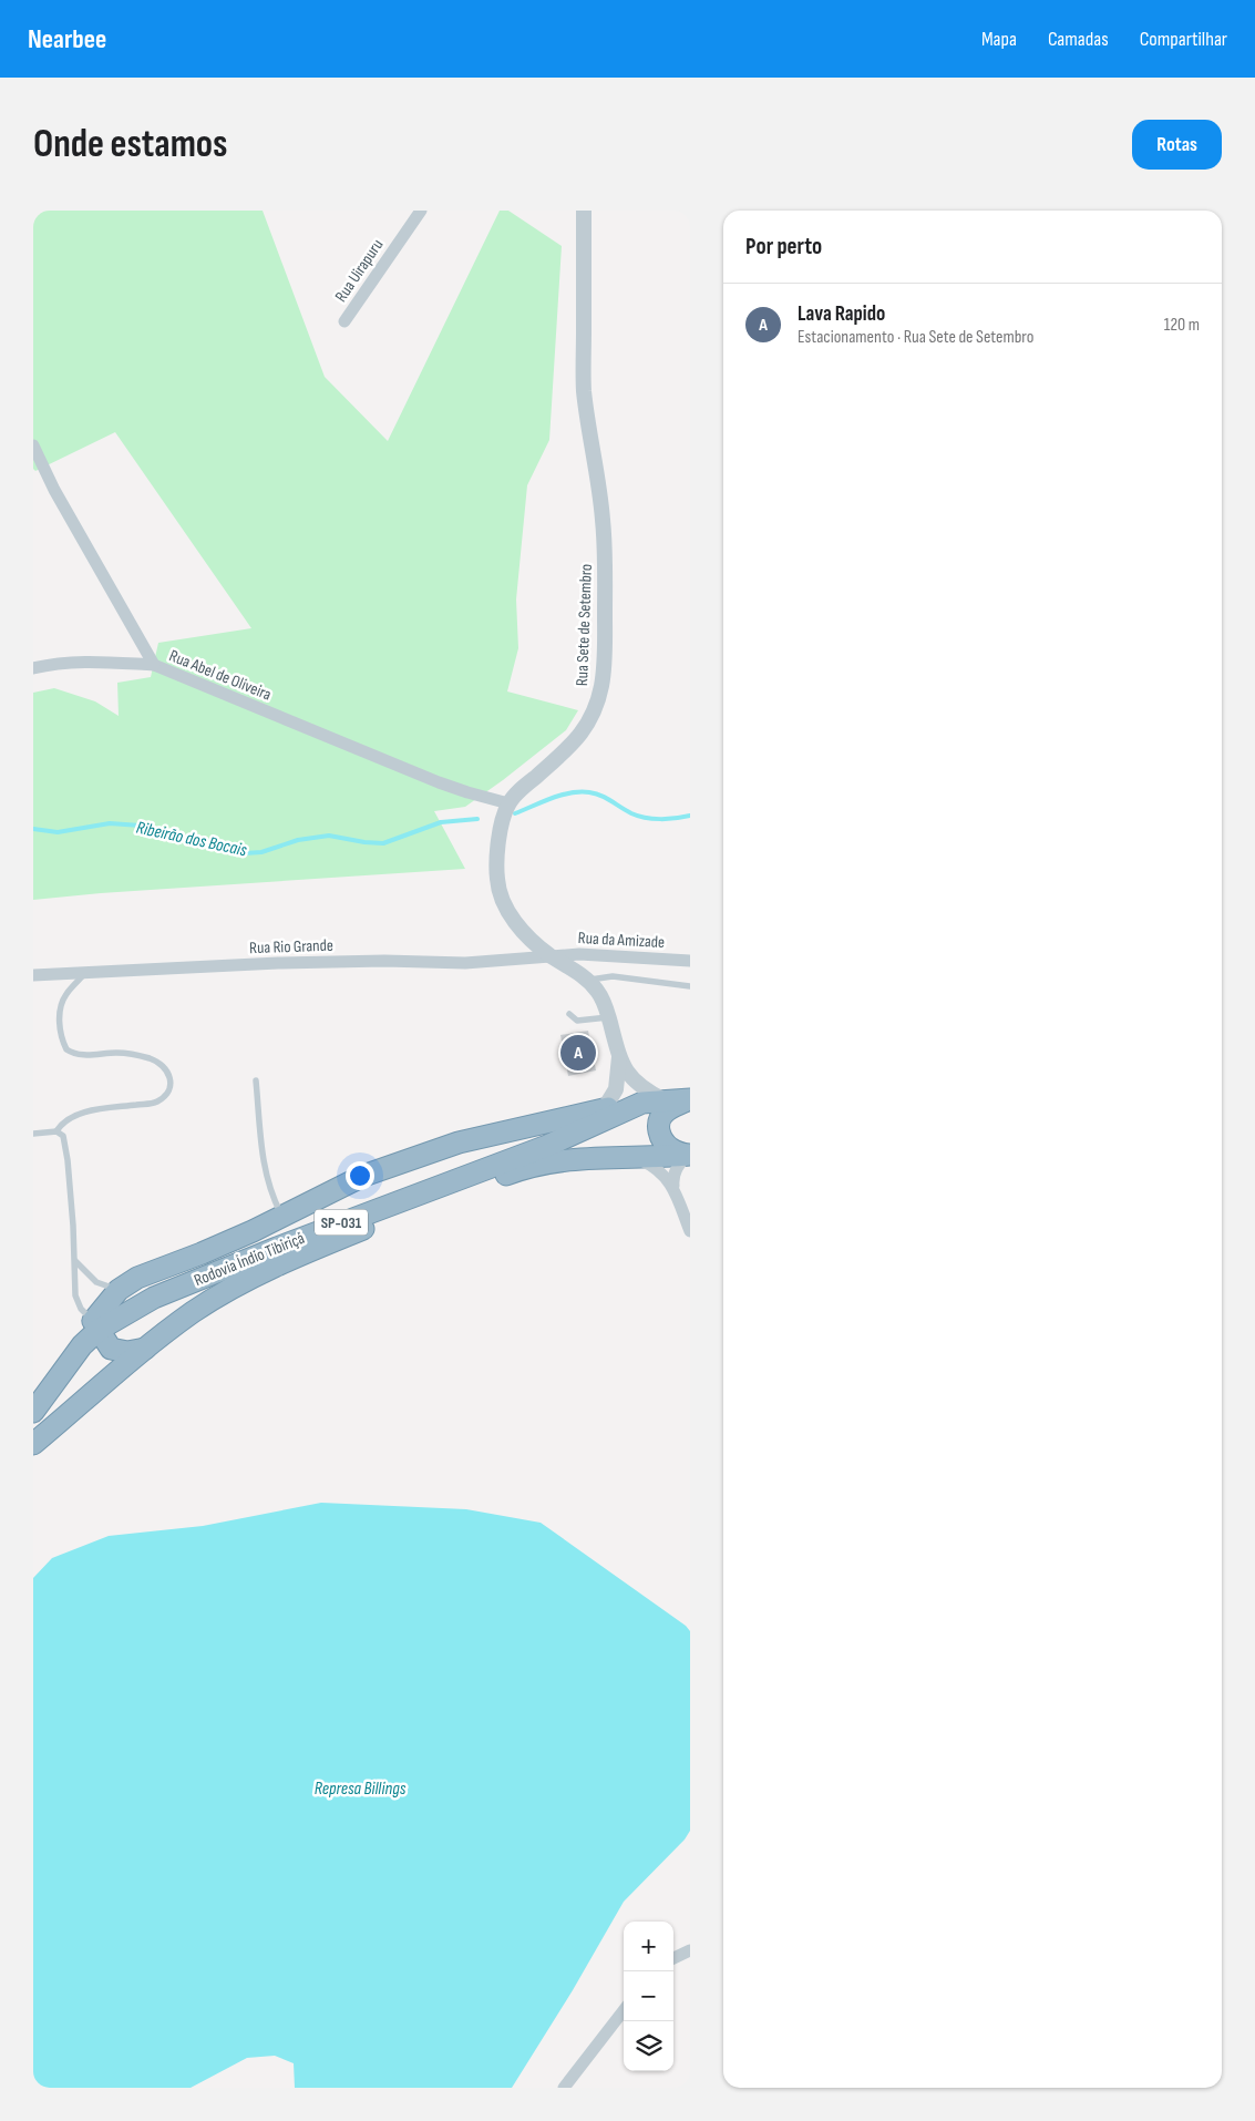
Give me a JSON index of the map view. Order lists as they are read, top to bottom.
{
  "streets": {
    "highway": ["SP-031", "Rodovia Índio Tibiriçá"],
    "street": [
      "Rua Uirapuru",
      "Rua Sete de Setembro",
      "Rua Abel de Oliveira",
      "Rua da Amizade",
      "Rua Rio Grande"
    ]
  },
  "crossings": [
    ["Rua Sete de Setembro", "Rua Abel de Oliveira"],
    ["Rua Sete de Setembro", "Rua da Amizade"],
    ["Rua Sete de Setembro", "Rua Rio Grande"],
    ["Rua Sete de Setembro", "Rodovia Índio Tibiriçá"],
    ["Rua da Amizade", "Rua Rio Grande"]
  ],
  "water": ["Ribeirão dos Bocais", "Represa Billings"],
  "page": {
    "header": "Nearbee",
    "nav": ["Mapa", "Camadas", "Compartilhar"],
    "buttons": "Rotas",
    "title": "Onde estamos",
    "heading": "Por perto",
    "list": [
      {
        "mark": "A",
        "name": "Lava Rapido",
        "note": "Estacionamento · Rua Sete de Setembro",
        "value": "120 m"
      }
    ],
    "pins": "A",
    "map_buttons": ["+", "−"]
  }
}
